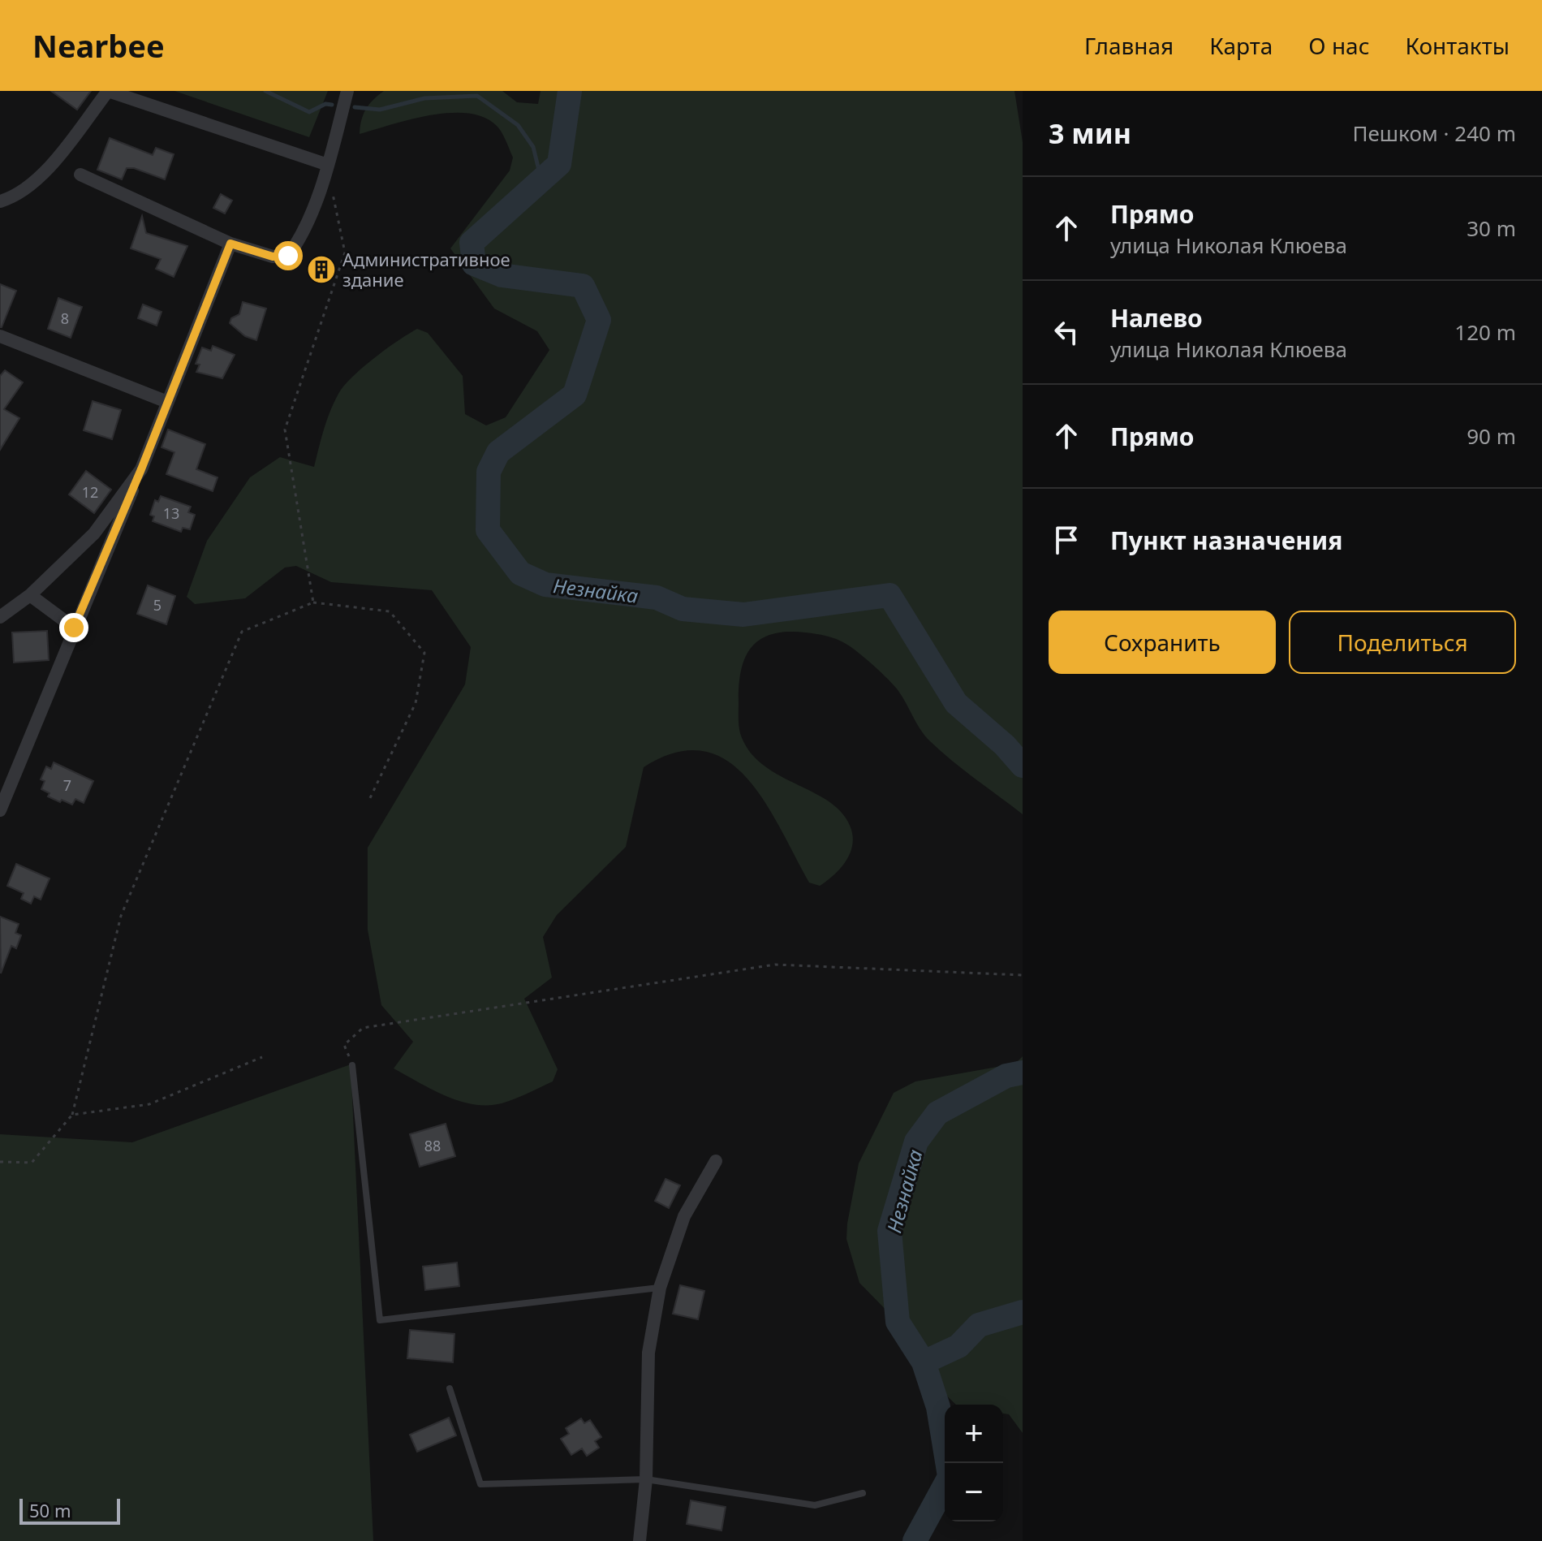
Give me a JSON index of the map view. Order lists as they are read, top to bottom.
{
  "water": ["Незнайка"],
  "places": {
    "building": ["Административное здание"]
  },
  "house_numbers": [
    "8",
    "12",
    "13",
    "5",
    "7",
    "88"
  ],
  "scale_bar": "50 m",
  "page": {
    "header": "Nearbee",
    "nav": [
      "Главная",
      "Карта",
      "О нас",
      "Контакты"
    ],
    "heading": ["3 мин", "Пешком · 240 m"],
    "list": [
      ["Прямо", "улица Николая Клюева", "30 m"],
      ["Налево", "улица Николая Клюева", "120 m"],
      ["Прямо", "90 m"],
      "Пункт назначения"
    ],
    "buttons": ["Сохранить", "Поделиться"],
    "map_buttons": ["+", "−"],
    "scale": "50 m"
  }
}
